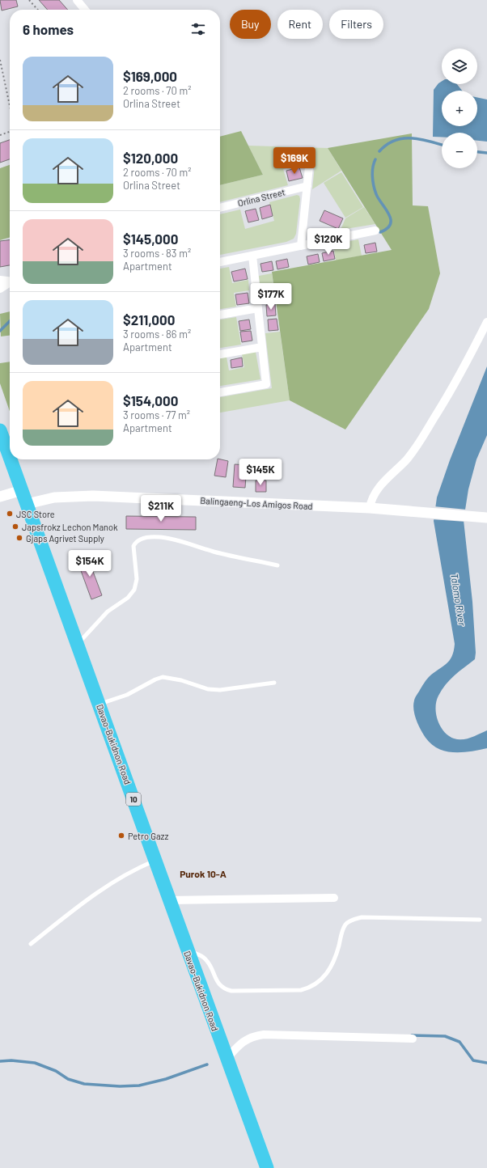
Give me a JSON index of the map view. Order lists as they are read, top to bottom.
{
  "streets": {
    "highway": ["Davao-Bukidnon Road", "10"],
    "street": ["Orlina Street", "Balingaeng-Los Amigos Road"]
  },
  "crossings": [
    ["Balingaeng-Los Amigos Road", "Davao-Bukidnon Road"]
  ],
  "districts": ["Purok 10-A"],
  "water": ["Talomo River"],
  "places": [
    "JSC Store",
    "Japsfrokz Lechon Manok",
    "Gjaps Agrivet Supply",
    "Petro Gazz"
  ],
  "page": {
    "chip": ["Buy", "Rent", "Filters"],
    "heading": "6 homes",
    "map_buttons": ["+", "−"],
    "list": [
      {
        "name": "$169,000",
        "note": "2 rooms · 70 m² · Orlina Street"
      },
      {
        "name": "$120,000",
        "note": "2 rooms · 70 m² · Orlina Street"
      },
      {
        "name": "$145,000",
        "note": "3 rooms · 83 m² · Apartment"
      },
      {
        "name": "$211,000",
        "note": "3 rooms · 86 m² · Apartment"
      },
      {
        "name": "$154,000",
        "note": "3 rooms · 77 m² · Apartment"
      }
    ],
    "price": [
      "$169K",
      "$120K",
      "$177K",
      "$145K",
      "$211K",
      "$154K"
    ]
  }
}
